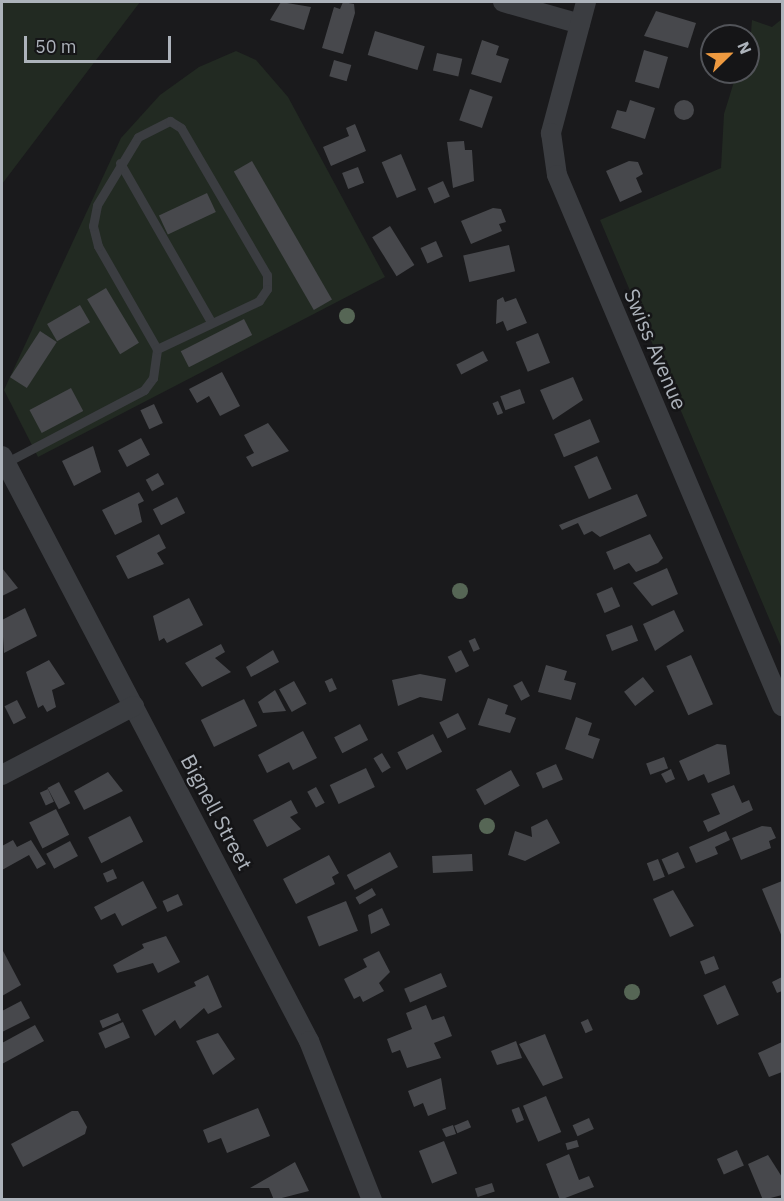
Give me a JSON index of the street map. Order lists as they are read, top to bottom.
{
  "streets": {
    "street": ["Swiss Avenue", "Bignell Street"]
  },
  "scale_bar": "50 m",
  "north": "top right"
}
